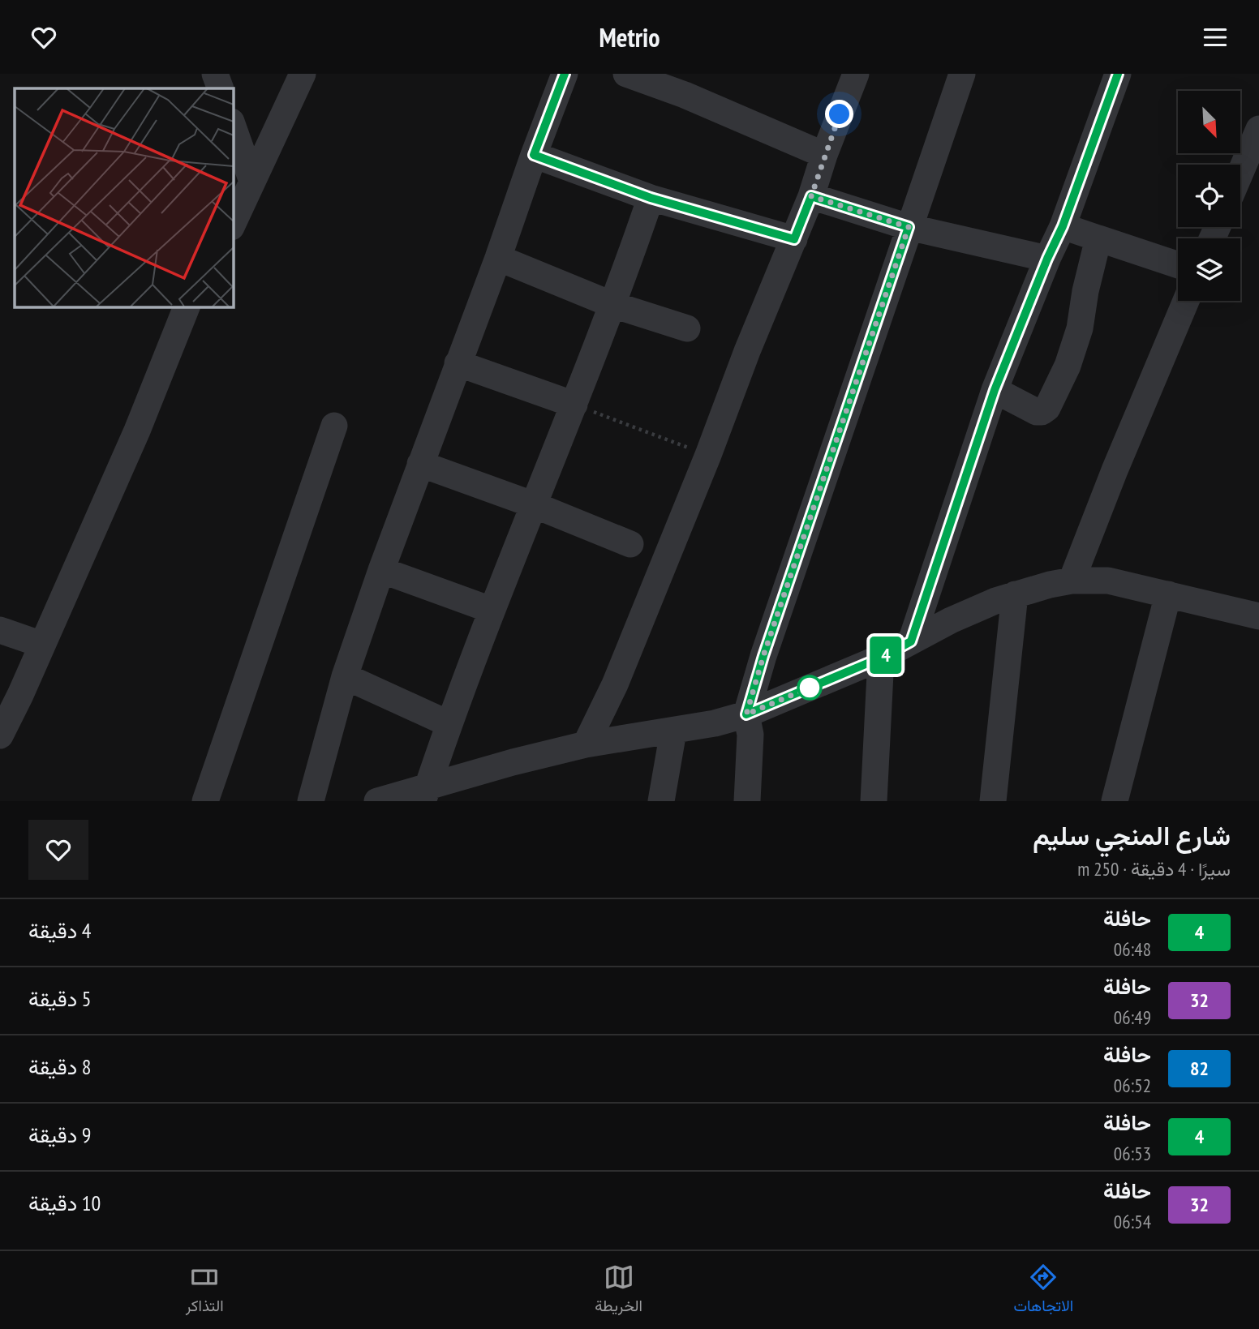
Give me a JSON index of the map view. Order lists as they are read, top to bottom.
{
  "lines": ["bus line 4"],
  "north": "bottom right",
  "page": {
    "header": "Metrio",
    "on_map": "4",
    "heading": ["شارع المنجي سليم", "سيرًا · 4 دقيقة · 250 m"],
    "list": [
      {
        "mark": "4",
        "name": "حافلة",
        "note": "06:48",
        "value": "4 دقيقة"
      },
      {
        "mark": "32",
        "name": "حافلة",
        "note": "06:49",
        "value": "5 دقيقة"
      },
      {
        "mark": "82",
        "name": "حافلة",
        "note": "06:52",
        "value": "8 دقيقة"
      },
      {
        "mark": "4",
        "name": "حافلة",
        "note": "06:53",
        "value": "9 دقيقة"
      },
      {
        "mark": "32",
        "name": "حافلة",
        "note": "06:54",
        "value": "10 دقيقة"
      }
    ],
    "tabs": ["الاتجاهات", "الخريطة", "التذاكر"]
  }
}
